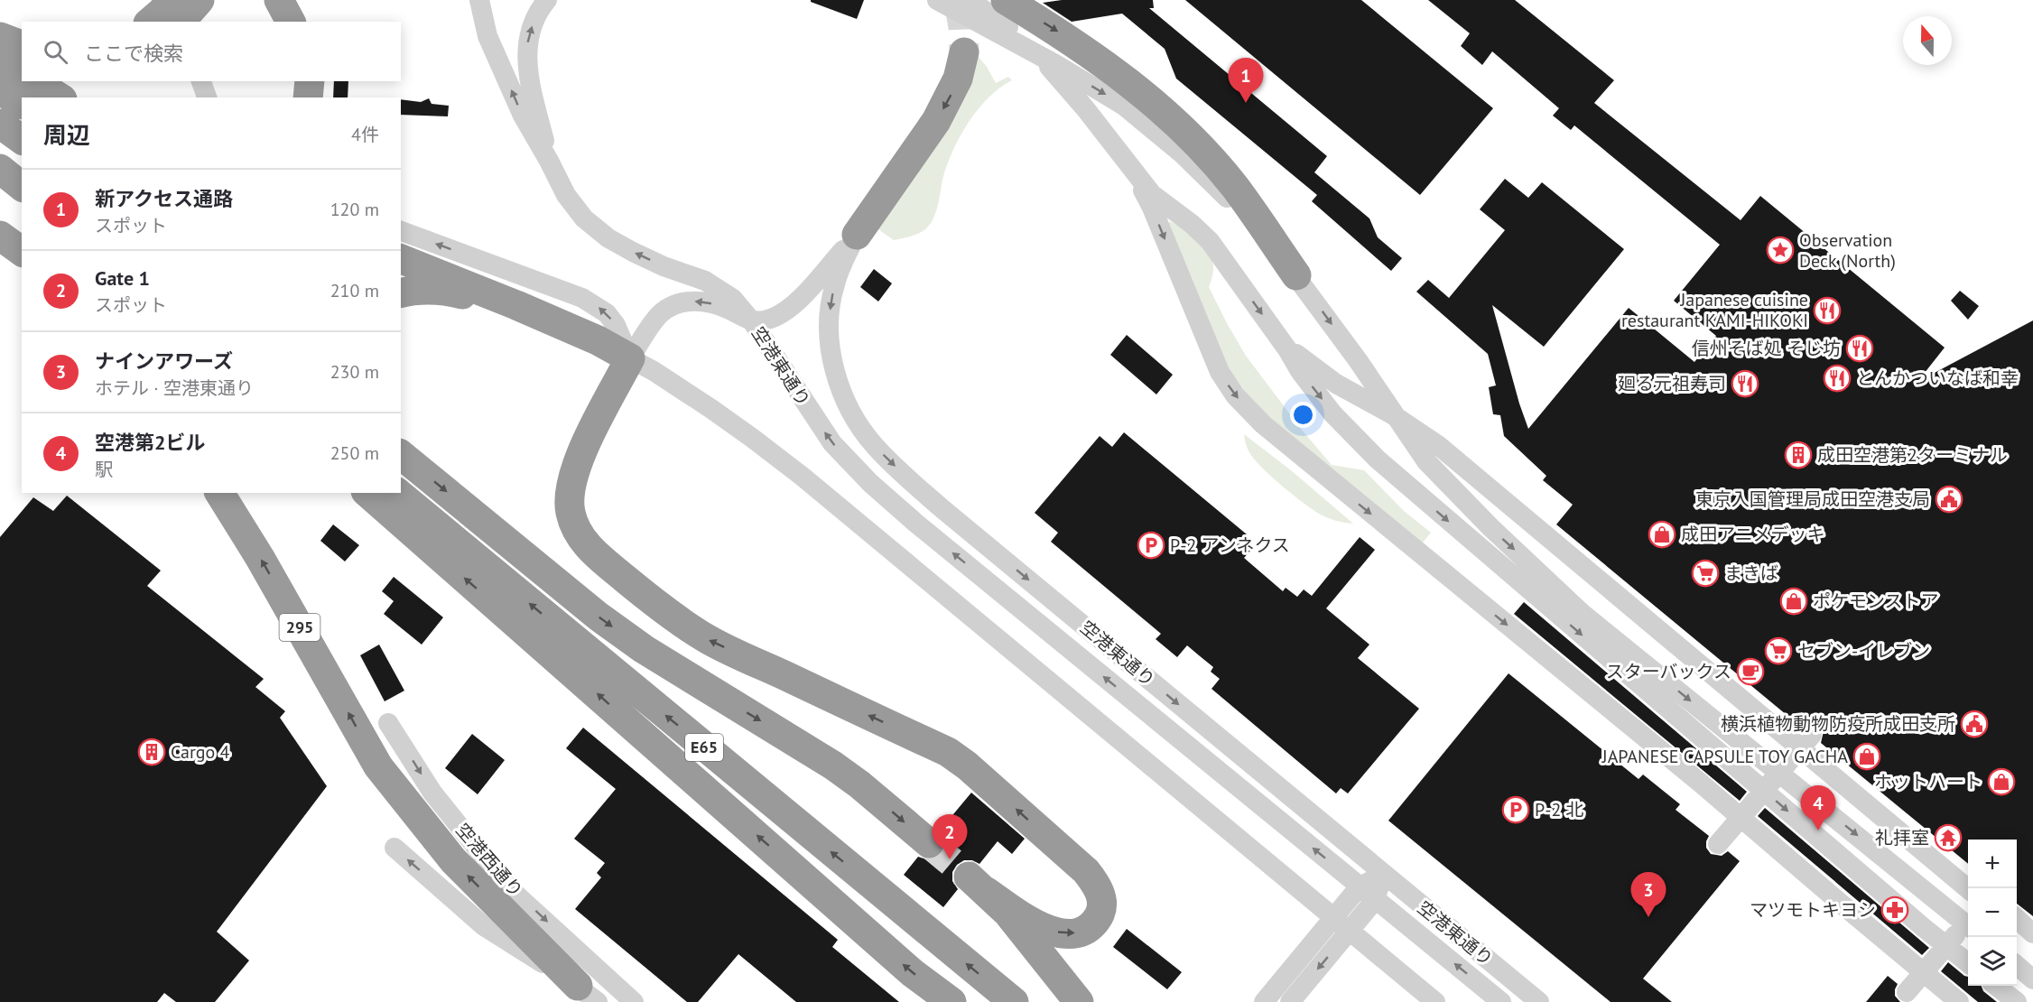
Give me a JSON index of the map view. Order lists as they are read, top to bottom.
{
  "streets": {
    "highway": ["295", "E65"],
    "street": ["空港東通り", "空港西通り"]
  },
  "places": {
    "place": ["Observation Deck (North)"],
    "restaurant": [
      "Japanese cuisine restaurant KAMI-HIKOKI",
      "信州そば処 そじ坊",
      "とんかついなば和幸",
      "廻る元祖寿司"
    ],
    "building": ["成田空港第2ターミナル", "Cargo 4"],
    "public building": ["東京入国管理局成田空港支局", "横浜植物動物防疫所成田支所"],
    "shop": [
      "成田アニメデッキ",
      "ポケモンストア",
      "JAPANESE CAPSULE TOY GACHA",
      "ホットハート"
    ],
    "parking": ["P-2 アンネクス", "P-2 北"],
    "supermarket": ["まきば", "セブン-イレブン"],
    "cafe": ["スターバックス"],
    "temple": ["礼拝室"],
    "pharmacy": ["マツモトキヨシ"]
  },
  "north": "top",
  "page": {
    "search": "ここで検索",
    "pins": [
      "1",
      "4",
      "2",
      "3"
    ],
    "heading": ["周辺", "4件"],
    "list": [
      {
        "mark": "1",
        "name": "新アクセス通路",
        "note": "スポット",
        "value": "120 m"
      },
      {
        "mark": "2",
        "name": "Gate 1",
        "note": "スポット",
        "value": "210 m"
      },
      {
        "mark": "3",
        "name": "ナインアワーズ",
        "note": "ホテル · 空港東通り",
        "value": "230 m"
      },
      {
        "mark": "4",
        "name": "空港第2ビル",
        "note": "駅",
        "value": "250 m"
      }
    ],
    "map_buttons": ["+", "−"]
  }
}
